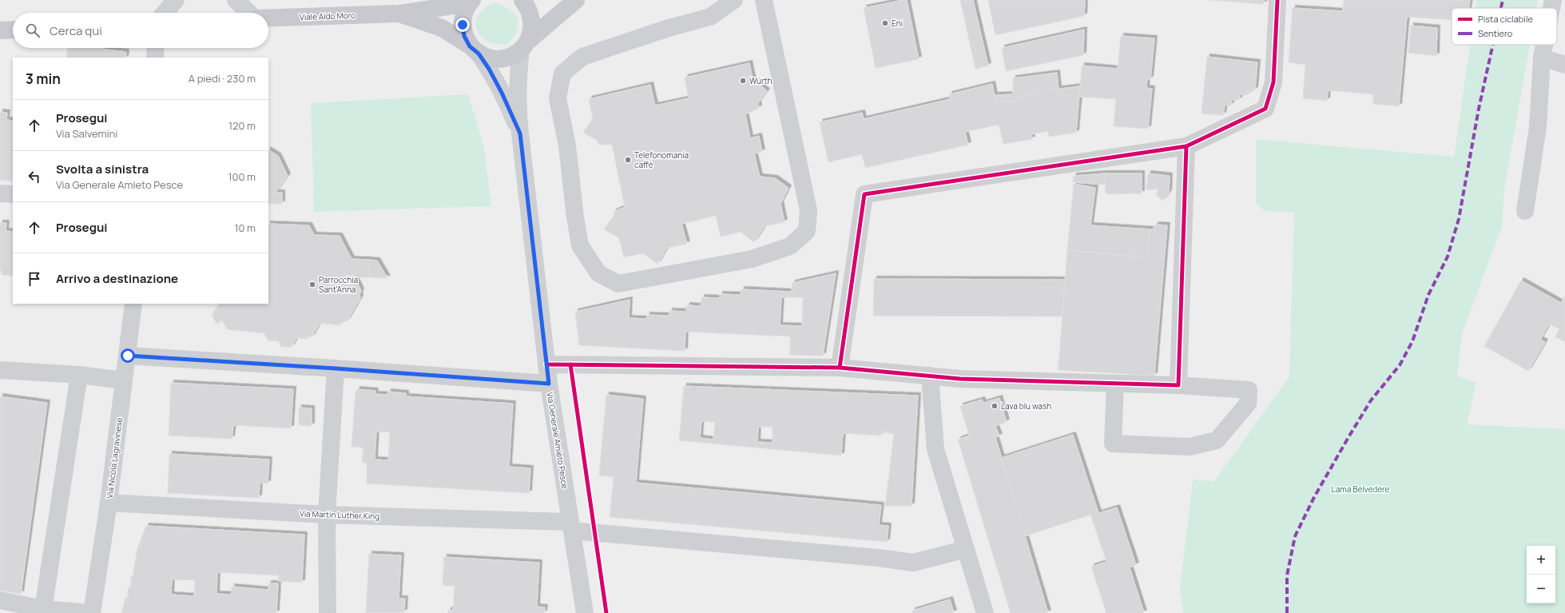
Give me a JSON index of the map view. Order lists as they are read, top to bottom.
{
  "streets": {
    "main road": ["Viale Aldo Moro"],
    "street": ["Via Generale Amleto Pesce", "Via Nicola Lagravinese", "Via Martin Luther King"]
  },
  "crossings": [
    ["Viale Aldo Moro", "Via Generale Amleto Pesce"],
    ["Via Generale Amleto Pesce", "Via Martin Luther King"],
    ["Via Nicola Lagravinese", "Via Martin Luther King"]
  ],
  "parks": ["Lama Belvedere"],
  "places": [
    "Eni",
    "Würth",
    "Telefonomania caffè",
    "Parrocchia Sant'Anna",
    "Lava blu wash"
  ],
  "legend": ["Pista ciclabile", "Sentiero"],
  "page": {
    "search": "Cerca qui",
    "heading": ["3 min", "A piedi · 230 m"],
    "list": [
      ["Prosegui", "Via Salvemini", "120 m"],
      ["Svolta a sinistra", "Via Generale Amleto Pesce", "100 m"],
      ["Prosegui", "10 m"],
      "Arrivo a destinazione"
    ],
    "map_buttons": ["+", "−"]
  }
}
